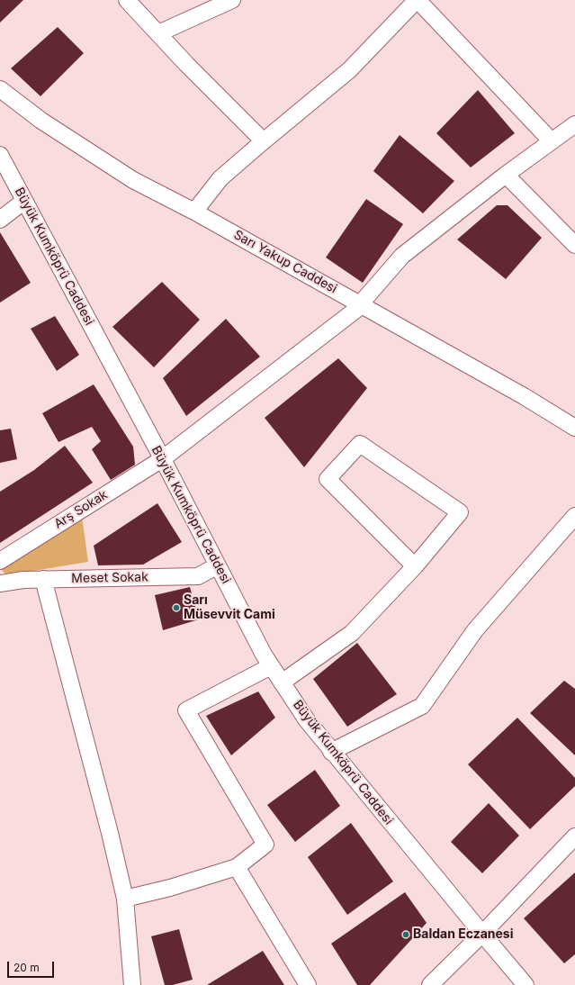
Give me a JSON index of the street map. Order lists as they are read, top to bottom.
{
  "streets": {
    "street": [
      "Büyük Kumköprü Caddesi",
      "Sarı Yakup Caddesi",
      "Arş Sokak",
      "Meset Sokak"
    ]
  },
  "crossings": [
    ["Büyük Kumköprü Caddesi", "Arş Sokak"],
    ["Büyük Kumköprü Caddesi", "Meset Sokak"],
    ["Sarı Yakup Caddesi", "Arş Sokak"]
  ],
  "places": ["Sarı Müsevvit Cami", "Baldan Eczanesi"],
  "scale_bar": "20 m"
}
